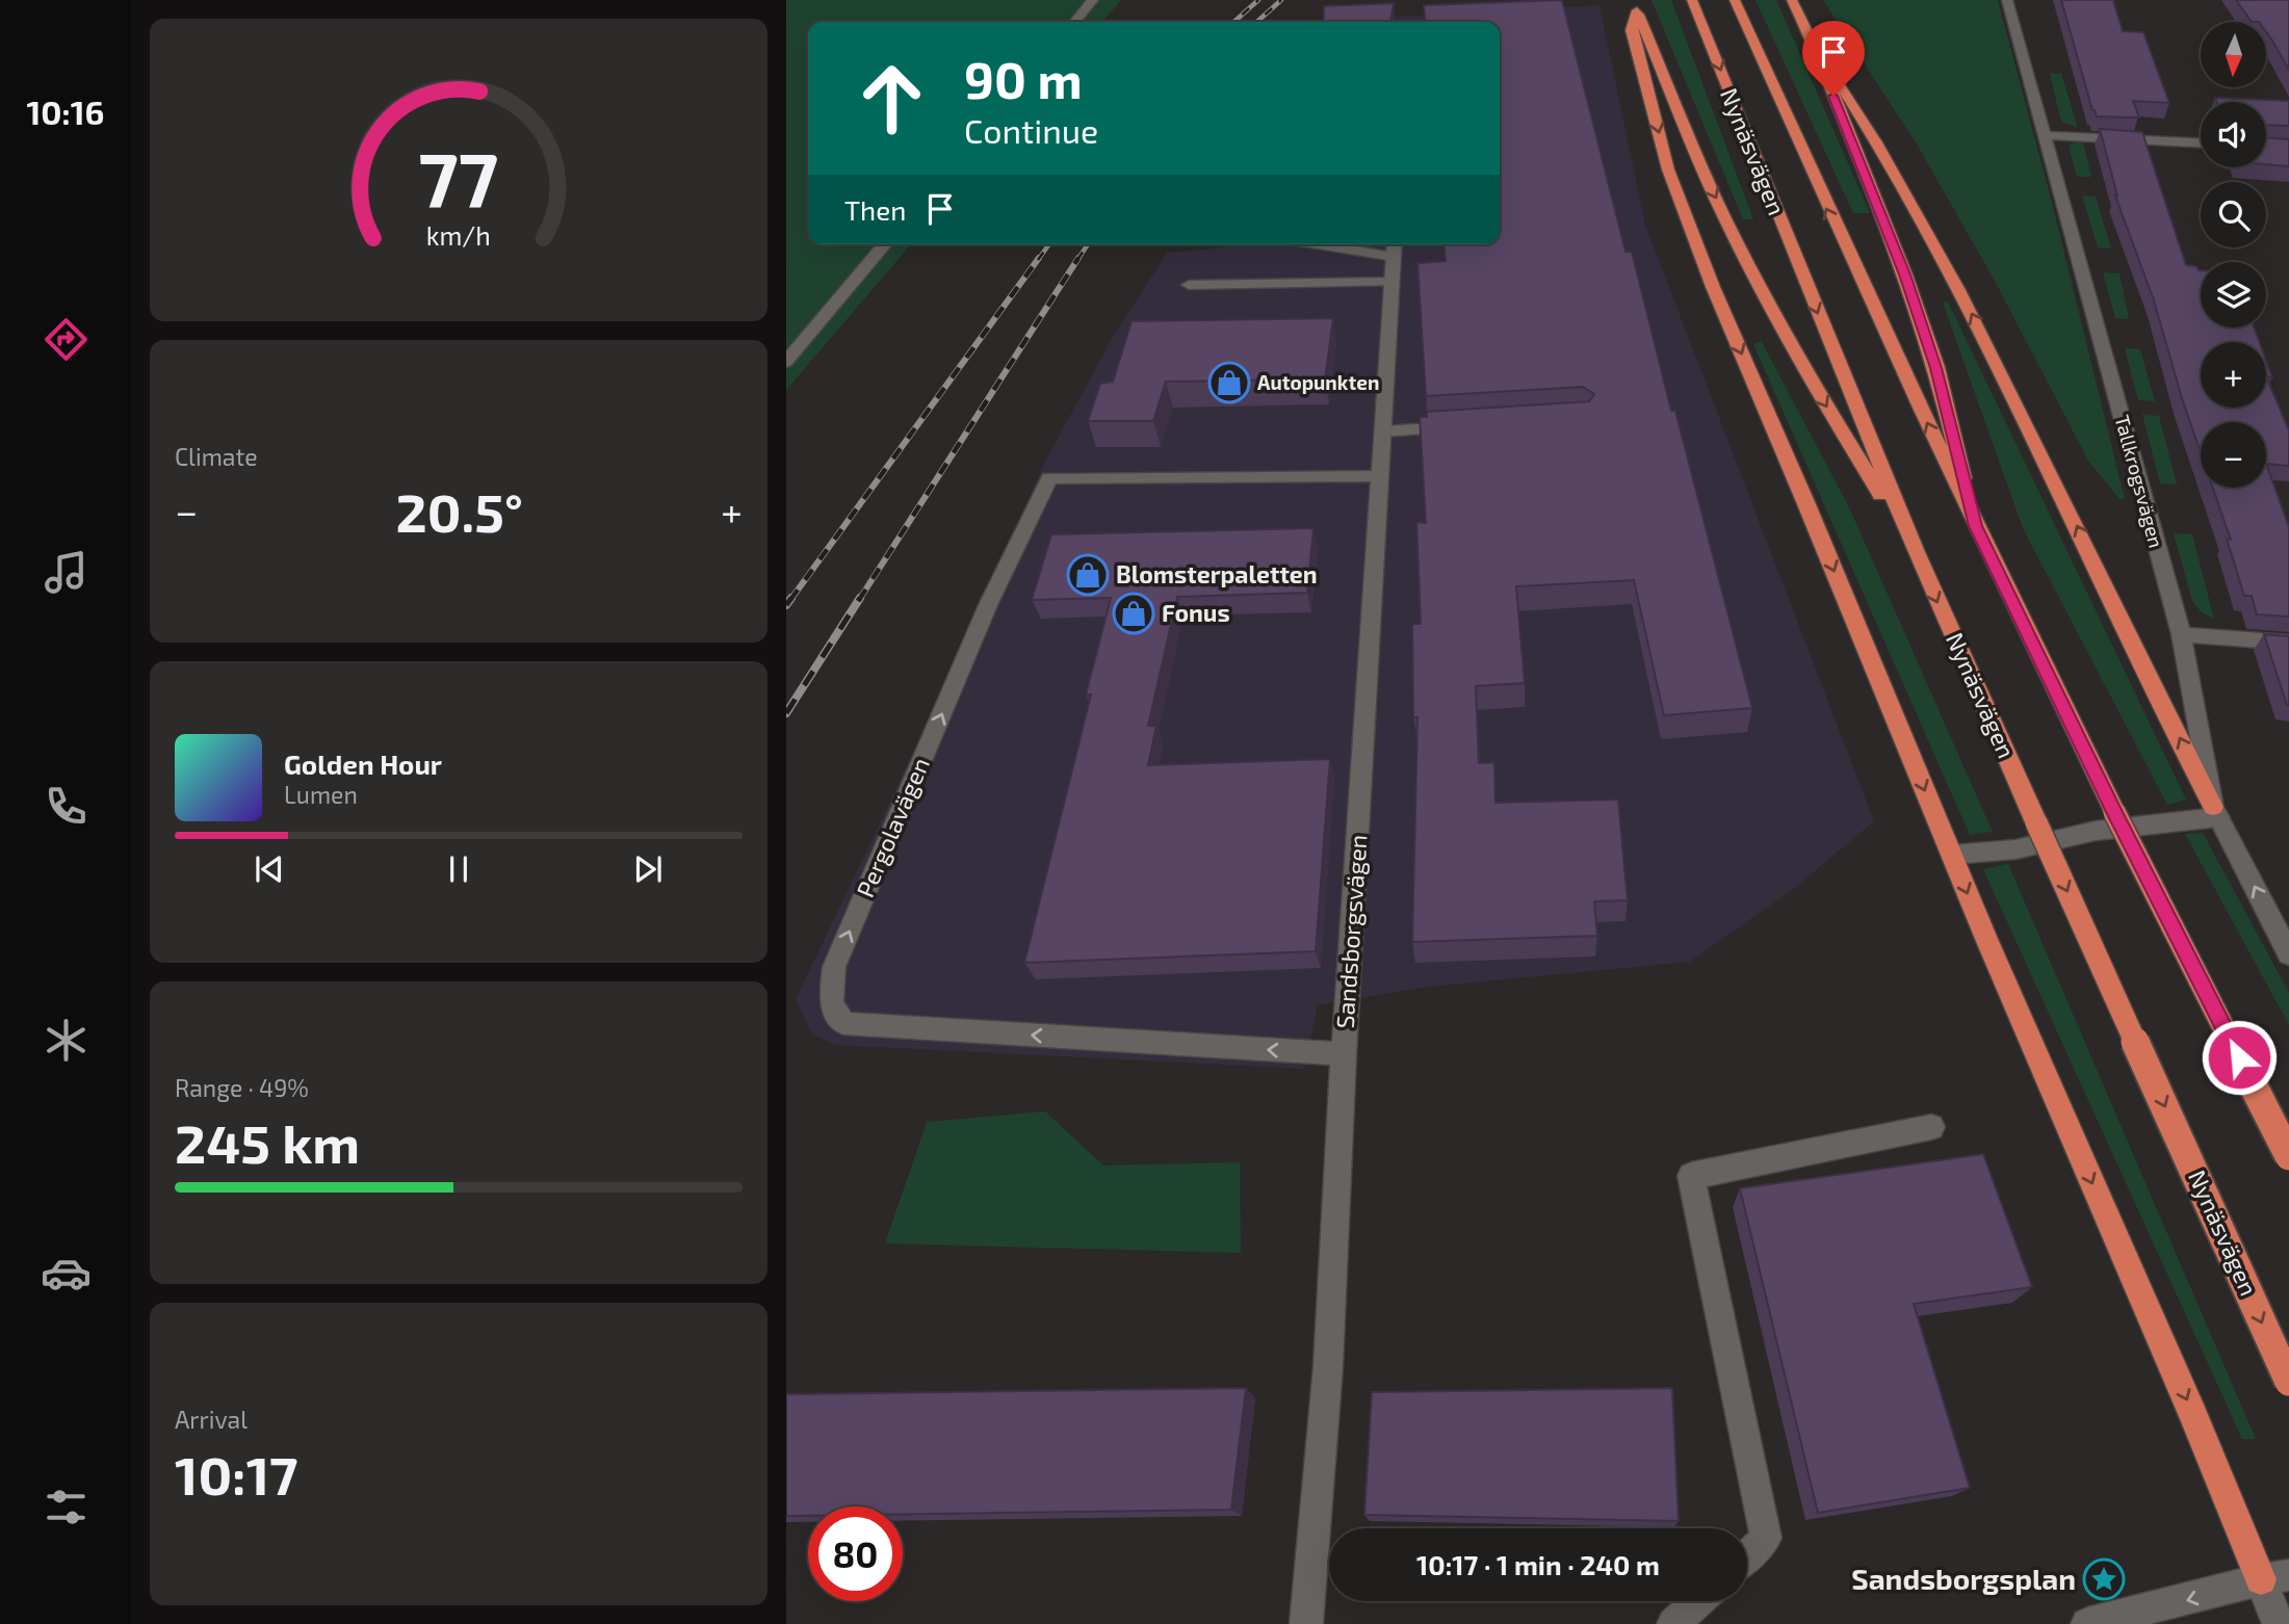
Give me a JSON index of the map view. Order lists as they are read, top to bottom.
{
  "streets": {
    "highway": ["Nynäsvägen"],
    "street": ["Tallkrogsvägen", "Pergolavägen", "Sandsborgsvägen"]
  },
  "crossings": [
    ["Pergolavägen", "Sandsborgsvägen"]
  ],
  "places": {
    "shop": ["Autopunkten", "Blomsterpaletten", "Fonus"],
    "place": ["Sandsborgsplan"]
  },
  "north": "bottom",
  "page": {
    "tabs": "10:16",
    "map_buttons": ["+", "−"],
    "turn": ["90 m", "Continue"],
    "then": "Then",
    "tile": [
      "Climate",
      ["Range · 49%", "245 km"],
      ["Arrival", "10:17"]
    ],
    "heat": ["−", "20.5°", "+"],
    "song": ["Golden Hour", "Lumen"],
    "limit": "80",
    "trip": "10:17 · 1 min · 240 m",
    "gauge": ["77", "km/h"]
  }
}
